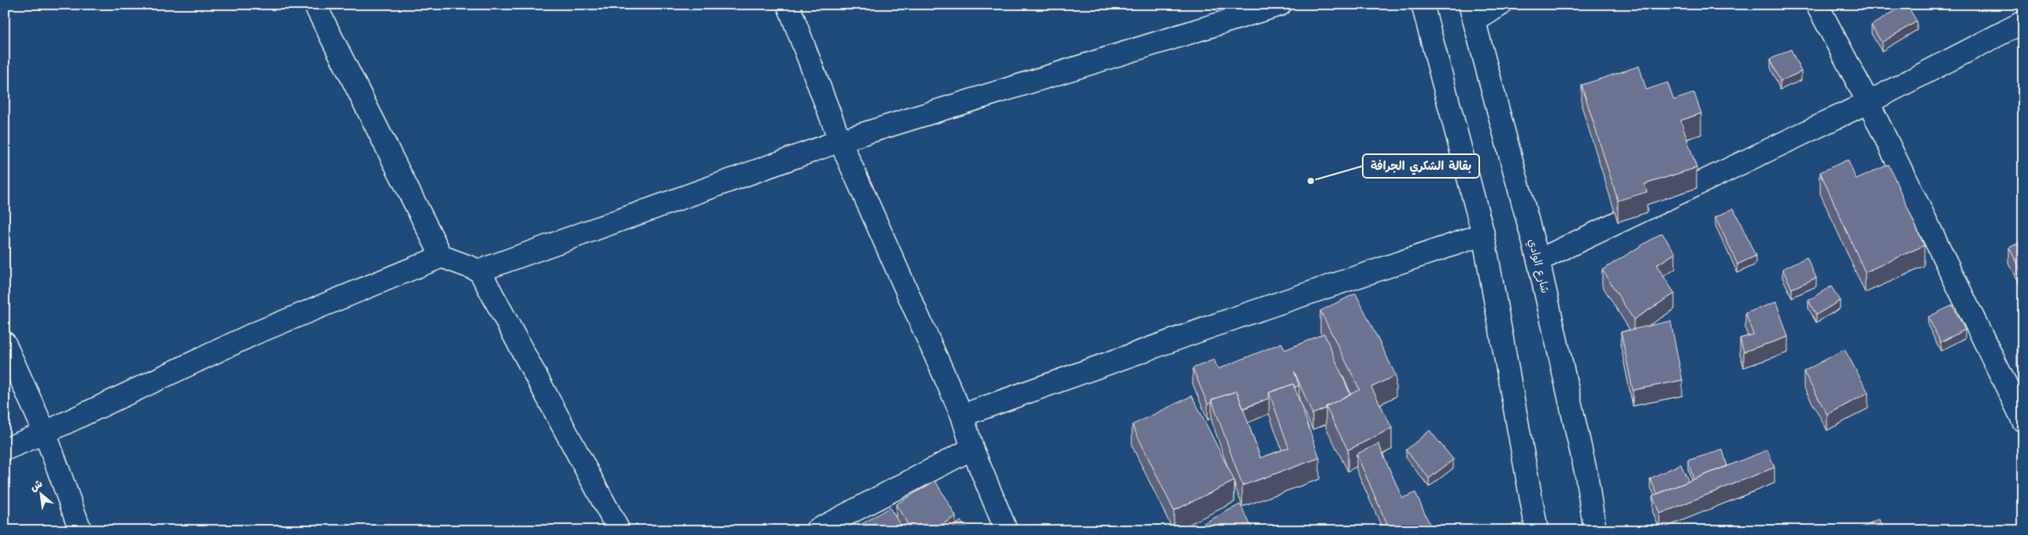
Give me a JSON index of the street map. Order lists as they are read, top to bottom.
{
  "streets": {
    "street": ["شارع الوادي"]
  },
  "places": ["بقالة الشكري الجرافة"],
  "north": "top left"
}
